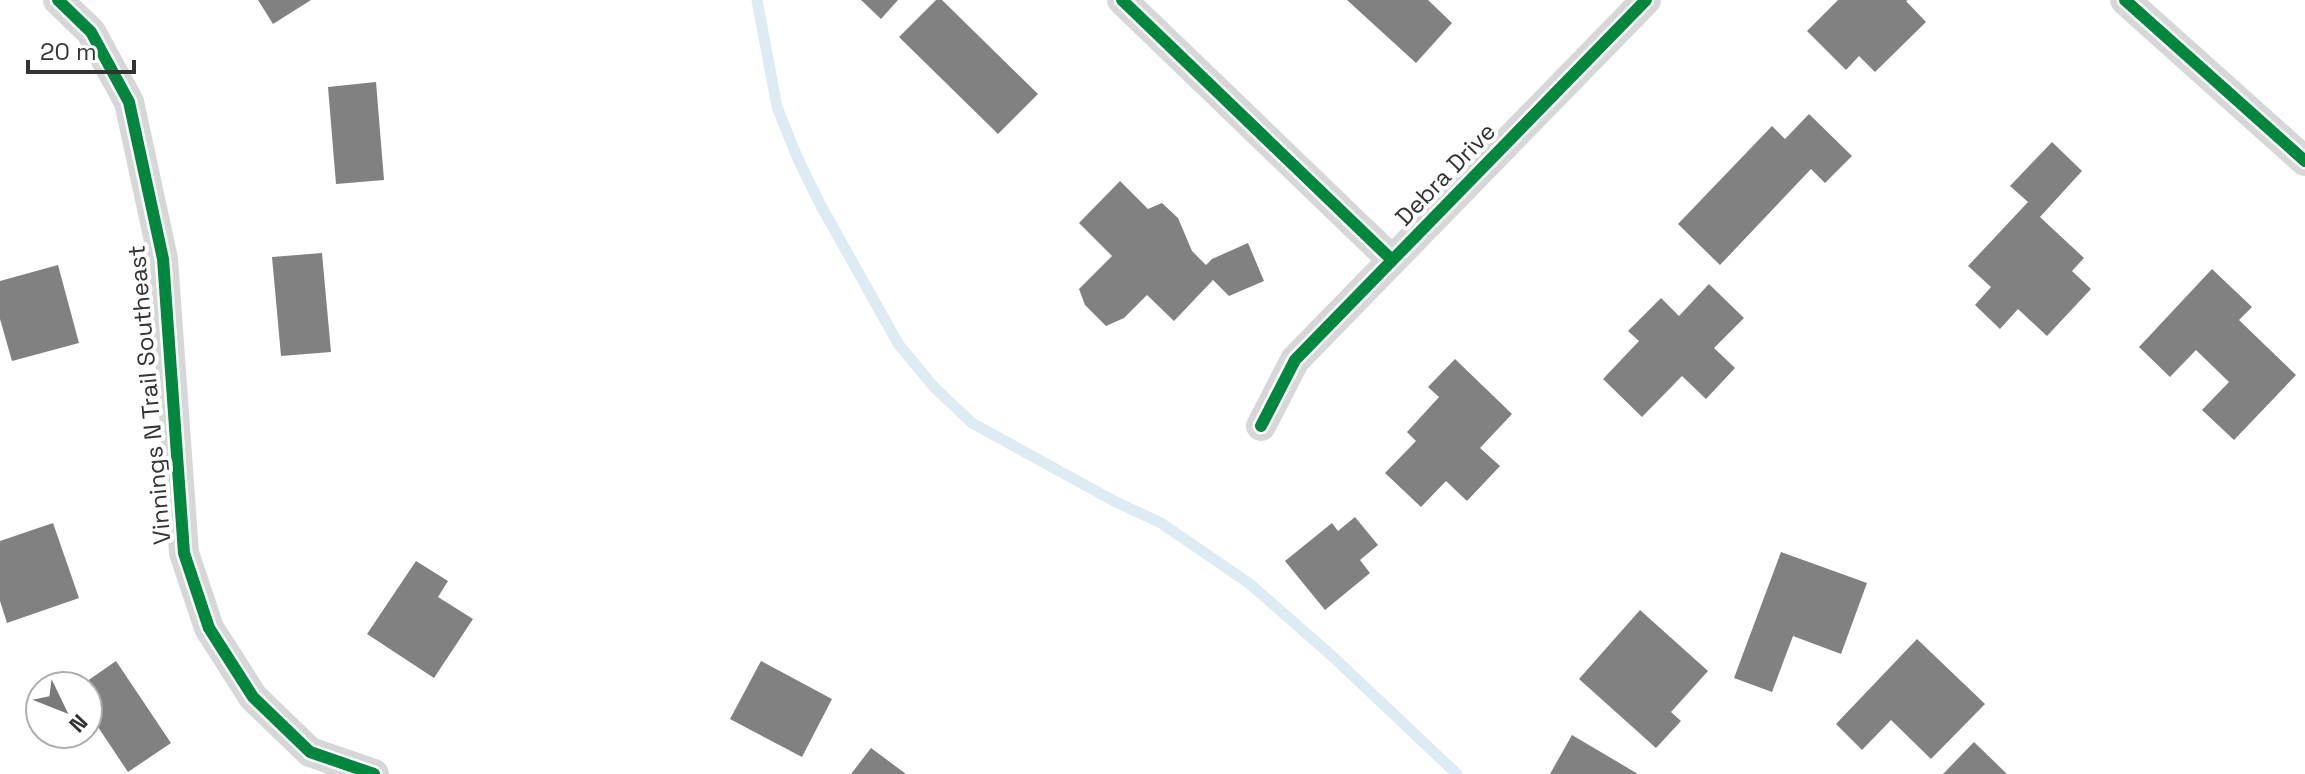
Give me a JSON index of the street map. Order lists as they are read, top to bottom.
{
  "streets": {
    "street": ["Debra Drive", "Vinnings N Trail Southeast"]
  },
  "scale_bar": "20 m",
  "north": "bottom right"
}
